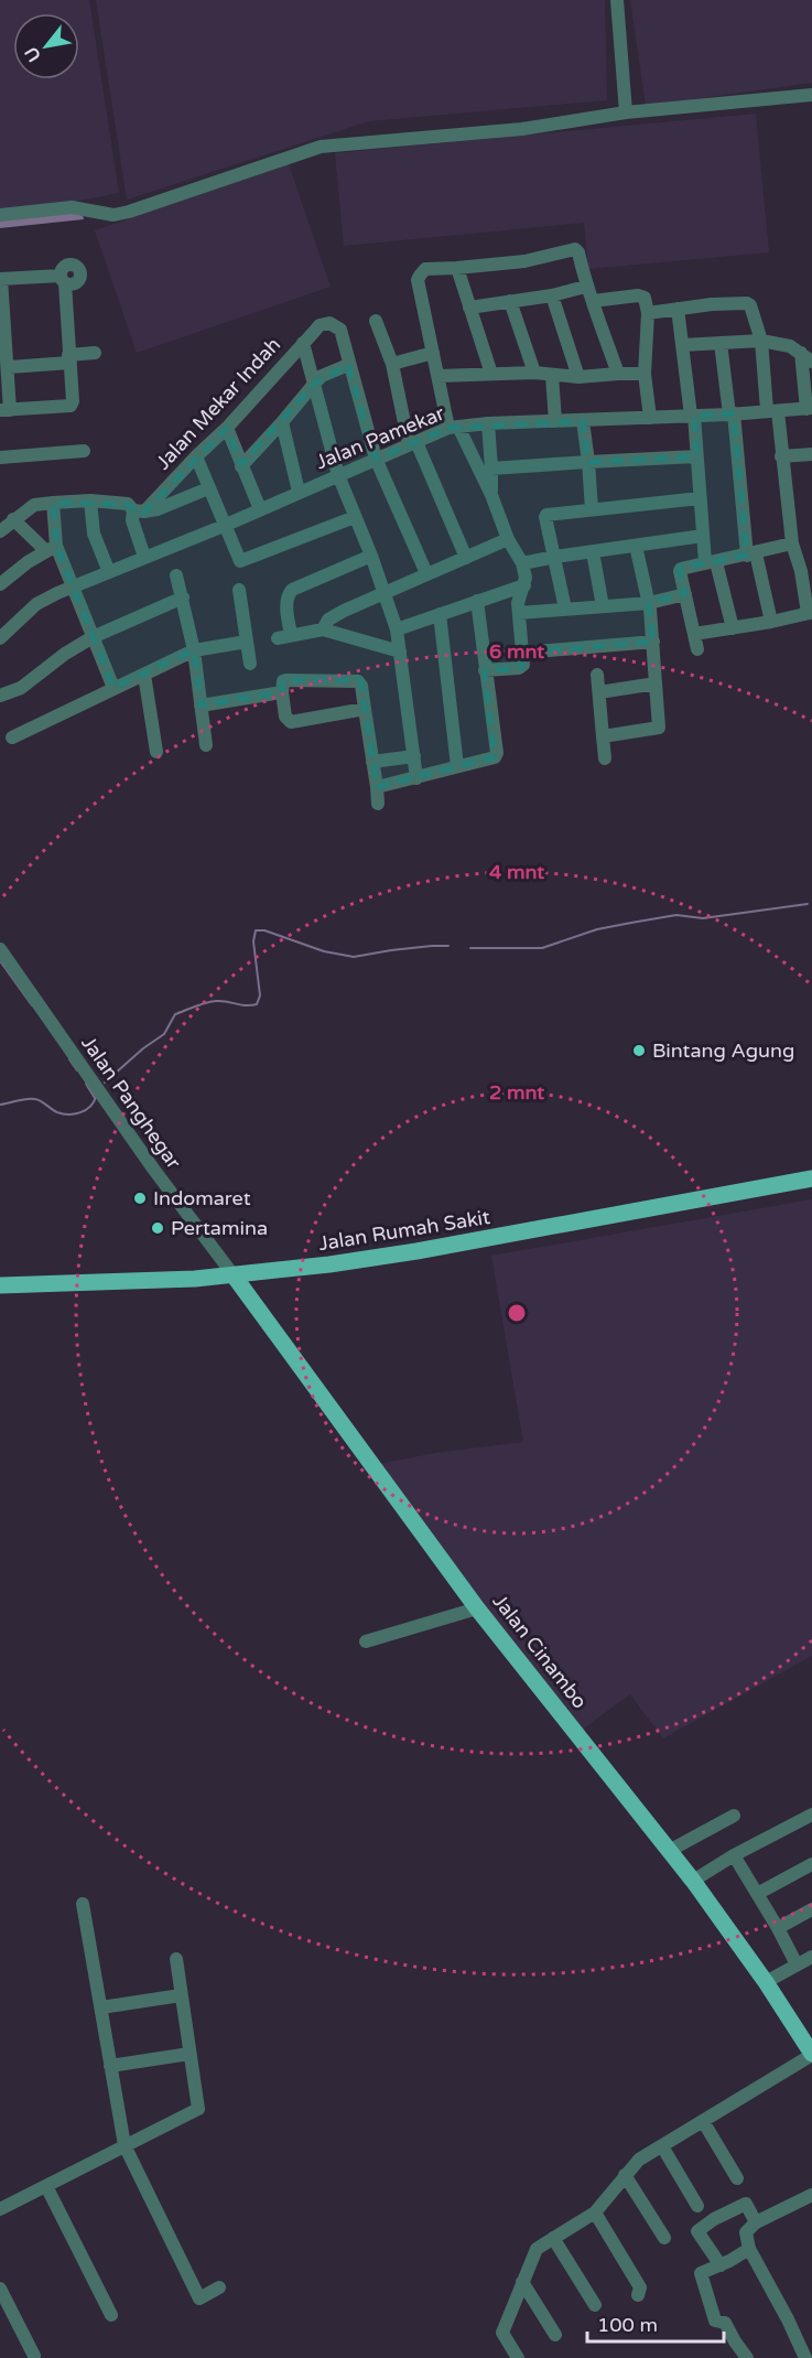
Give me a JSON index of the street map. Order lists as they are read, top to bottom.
{
  "streets": {
    "main road": ["Jalan Rumah Sakit", "Jalan Cinambo"],
    "street": ["Jalan Mekar Indah", "Jalan Pamekar", "Jalan Panghegar"]
  },
  "crossings": [
    ["Jalan Panghegar", "Jalan Rumah Sakit"],
    ["Jalan Panghegar", "Jalan Cinambo"],
    ["Jalan Rumah Sakit", "Jalan Cinambo"]
  ],
  "places": ["Bintang Agung", "Indomaret", "Pertamina"],
  "scale_bar": "100 m",
  "north": "bottom left",
  "rings": ["6 mnt", "4 mnt", "2 mnt"]
}
